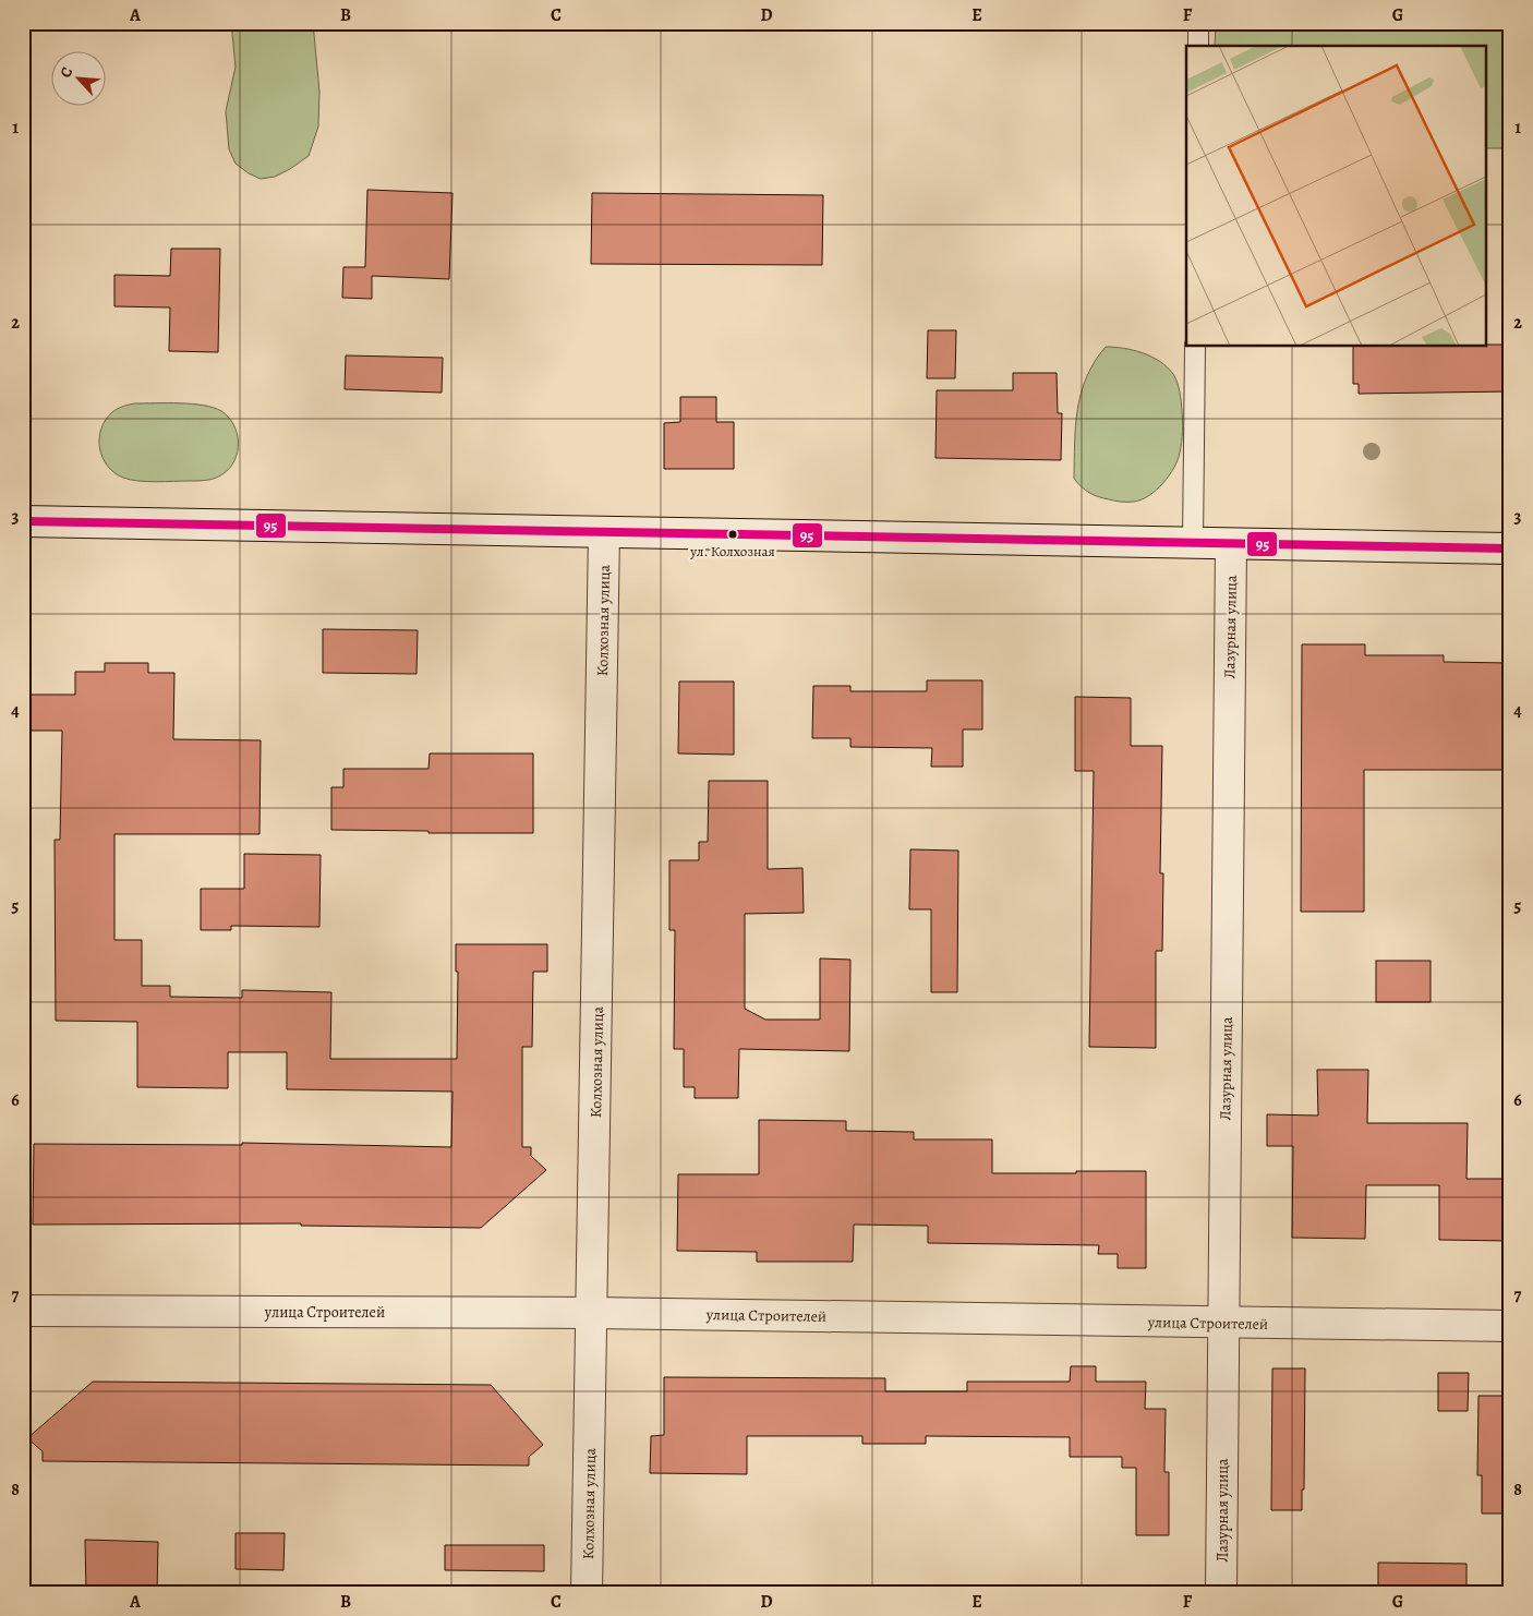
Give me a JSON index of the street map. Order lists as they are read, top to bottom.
{
  "streets": {
    "street": ["Колхозная улица", "Лазурная улица", "улица Строителей"]
  },
  "crossings": [
    ["Колхозная улица", "улица Строителей"],
    ["Лазурная улица", "улица Строителей"]
  ],
  "places": ["ул. Колхозная"],
  "lines": ["transit line 95"],
  "north": "top left",
  "grid": {
    "columns": [
      "A",
      "B",
      "C",
      "D",
      "E",
      "F",
      "G"
    ],
    "rows": [
      "1",
      "2",
      "3",
      "4",
      "5",
      "6",
      "7",
      "8"
    ]
  }
}
